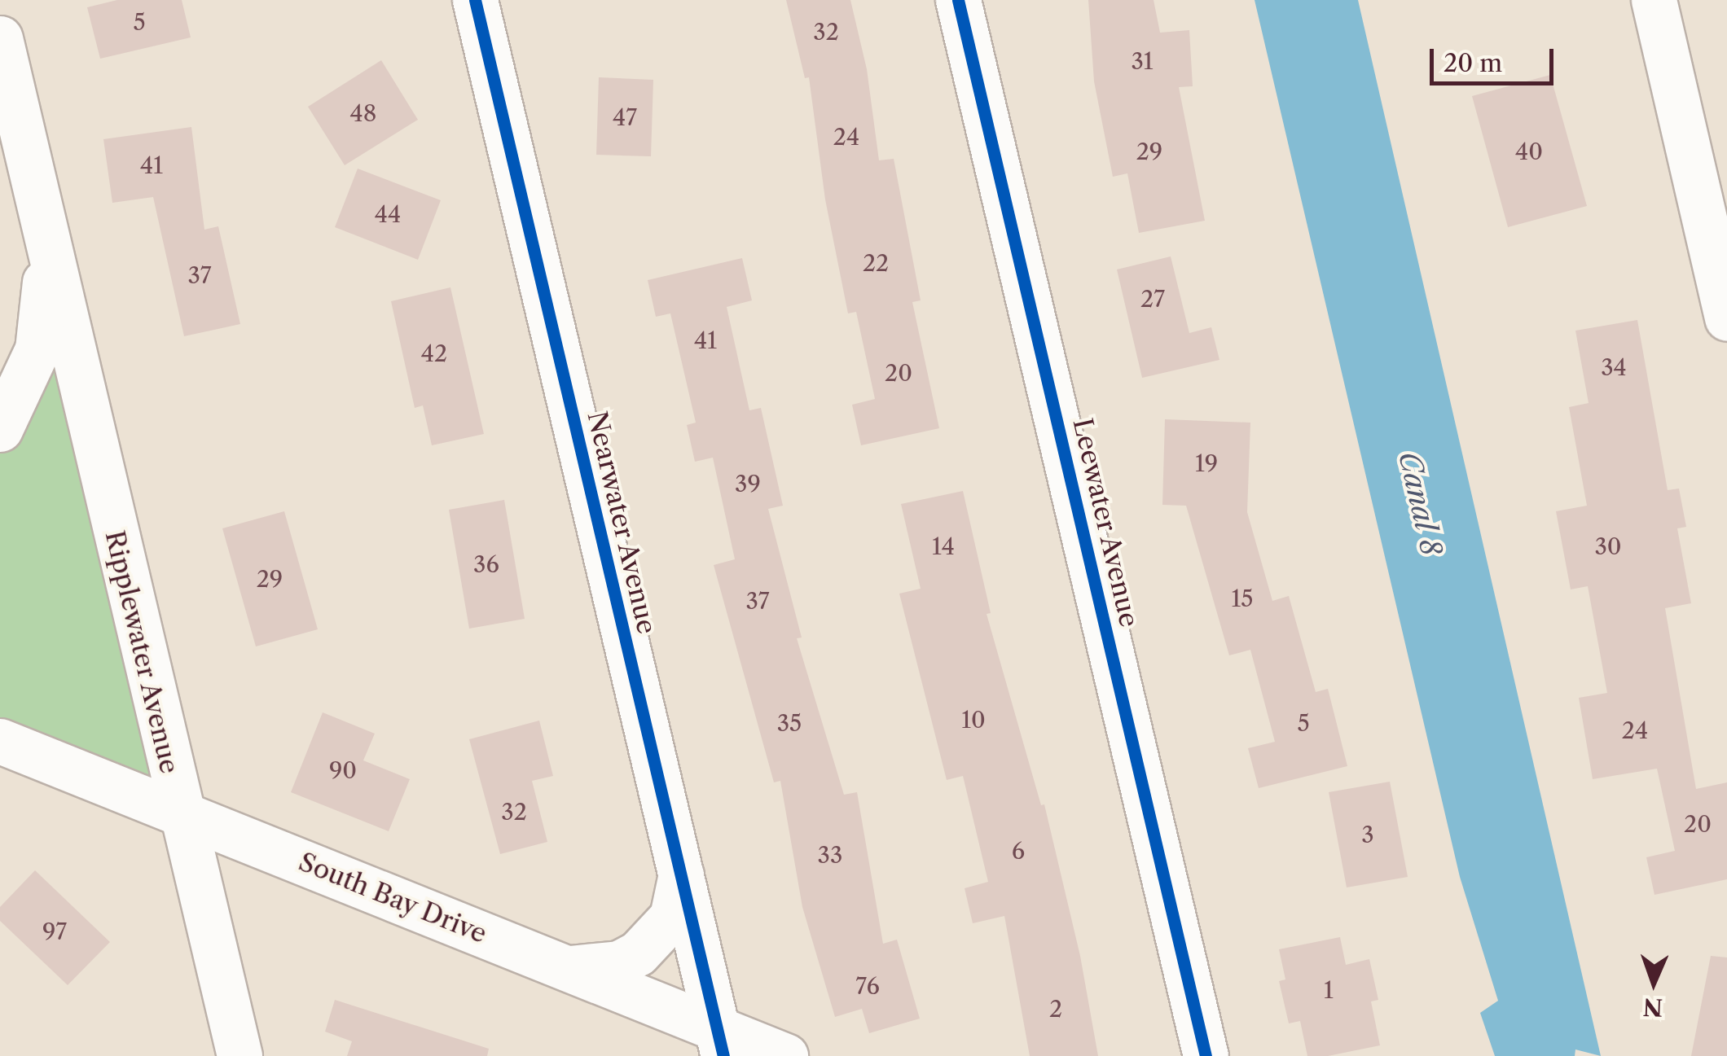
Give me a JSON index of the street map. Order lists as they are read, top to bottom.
{
  "streets": {
    "street": [
      "Nearwater Avenue",
      "Leewater Avenue",
      "Ripplewater Avenue",
      "South Bay Drive"
    ]
  },
  "crossings": [
    ["Nearwater Avenue", "South Bay Drive"],
    ["Ripplewater Avenue", "South Bay Drive"]
  ],
  "water": ["Canal 8"],
  "house_numbers": [
    "5",
    "32",
    "31",
    "48",
    "47",
    "24",
    "29",
    "40",
    "41",
    "44",
    "22",
    "37",
    "27",
    "41",
    "42",
    "34",
    "20",
    "19",
    "39",
    "14",
    "30",
    "36",
    "29",
    "15",
    "37",
    "10",
    "35",
    "5",
    "24",
    "90",
    "32",
    "20",
    "3",
    "6",
    "33",
    "97",
    "76",
    "1",
    "2"
  ],
  "scale_bar": "20 m",
  "north": "bottom"
}
